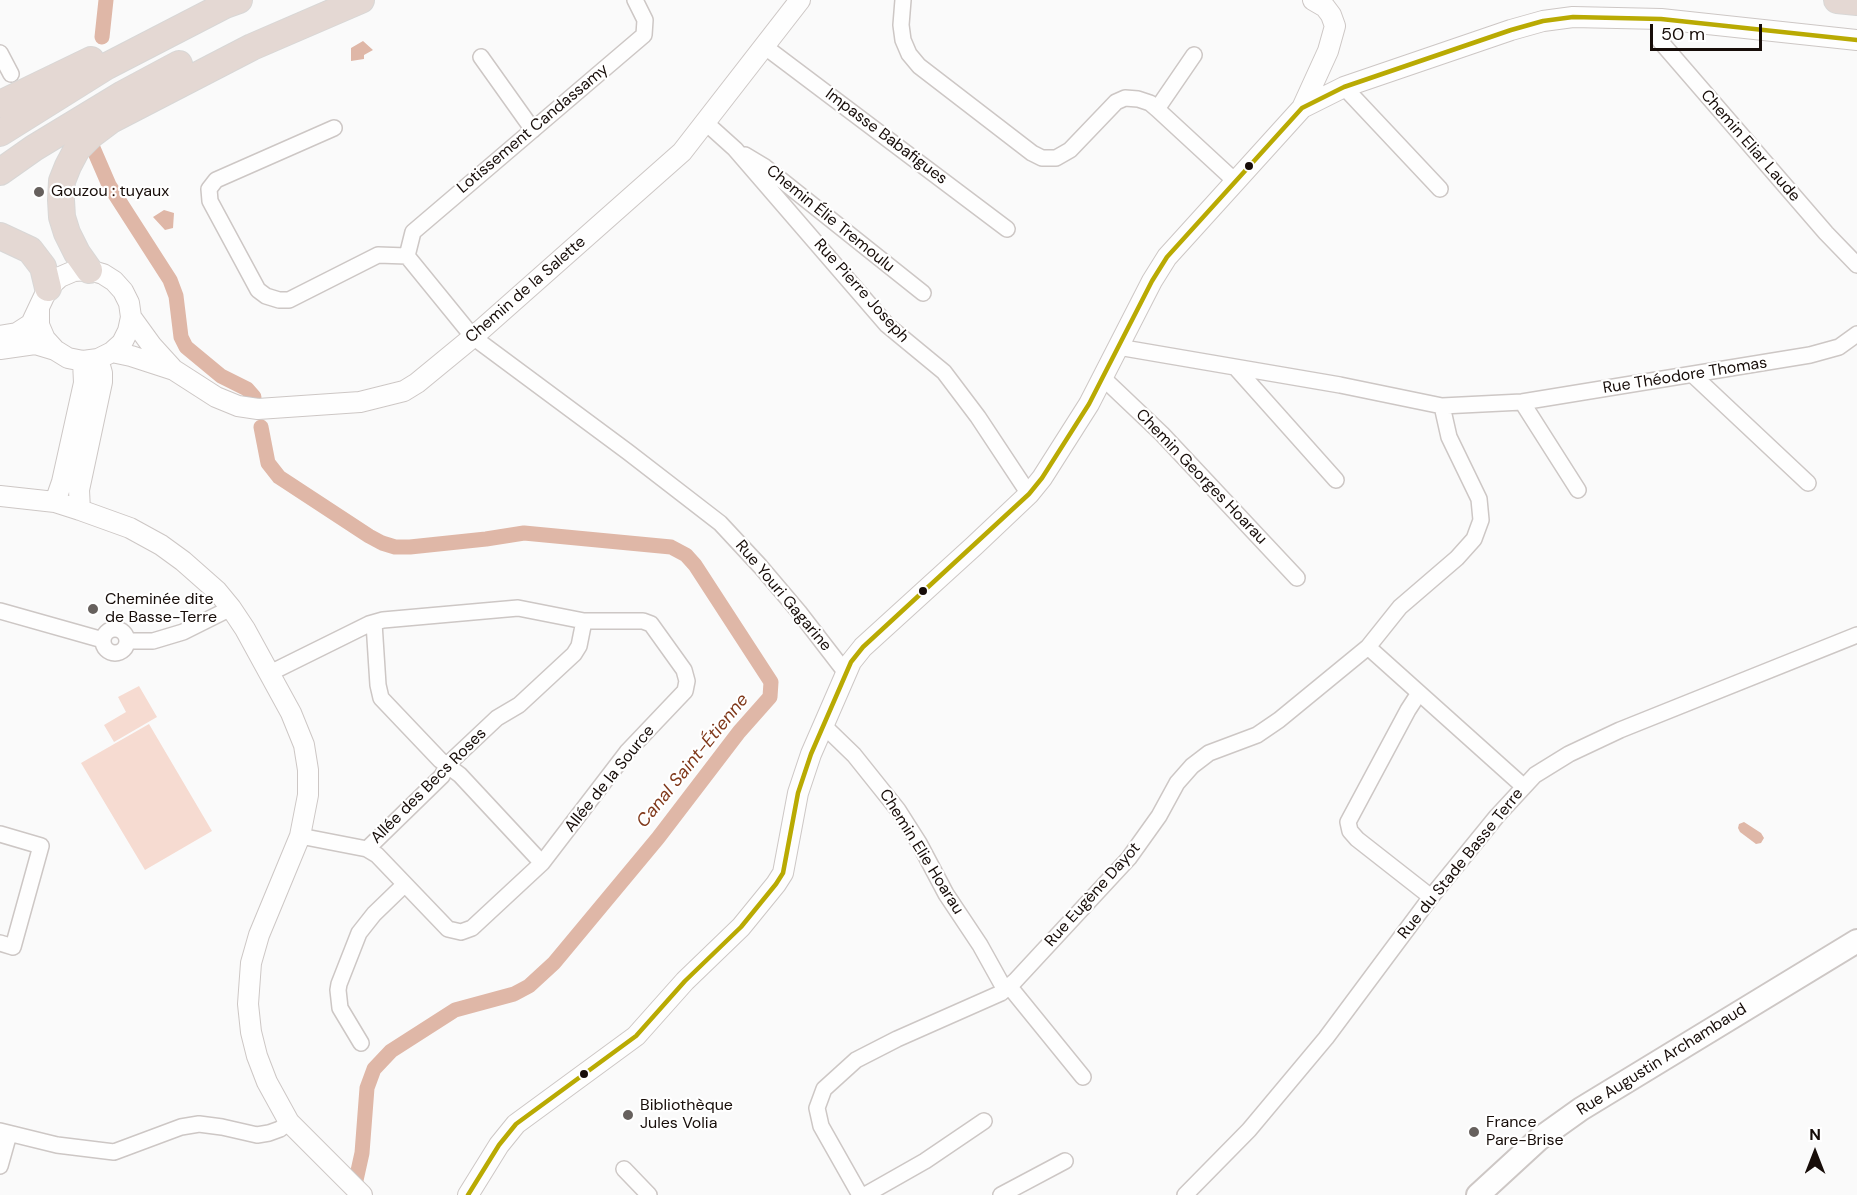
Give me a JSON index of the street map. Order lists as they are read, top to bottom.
{
  "streets": {
    "main road": ["Rue Augustin Archambaud"],
    "street": [
      "Lotissement Candassamy",
      "Impasse Babafigues",
      "Chemin Eliar Laude",
      "Chemin Élie Tremoulu",
      "Chemin de la Salette",
      "Rue Pierre Joseph",
      "Rue Théodore Thomas",
      "Chemin Georges Hoarau",
      "Rue Youri Gagarine",
      "Allée de la Source",
      "Allée des Becs Roses",
      "Chemin Elie Hoarau",
      "Rue du Stade Basse Terre",
      "Rue Eugène Dayot"
    ]
  },
  "crossings": [
    ["Impasse Babafigues", "Chemin de la Salette"],
    ["Chemin Élie Tremoulu", "Rue Pierre Joseph"],
    ["Chemin de la Salette", "Rue Pierre Joseph"],
    ["Chemin de la Salette", "Rue Youri Gagarine"],
    ["Rue Théodore Thomas", "Rue Eugène Dayot"],
    ["Allée de la Source", "Allée des Becs Roses"],
    ["Chemin Elie Hoarau", "Rue Eugène Dayot"]
  ],
  "water": ["Canal Saint-Étienne"],
  "places": [
    "Gouzou : tuyaux",
    "Cheminée dite de Basse-Terre",
    "Bibliothèque Jules Volia",
    "France Pare-Brise"
  ],
  "scale_bar": "50 m",
  "north": "top"
}
